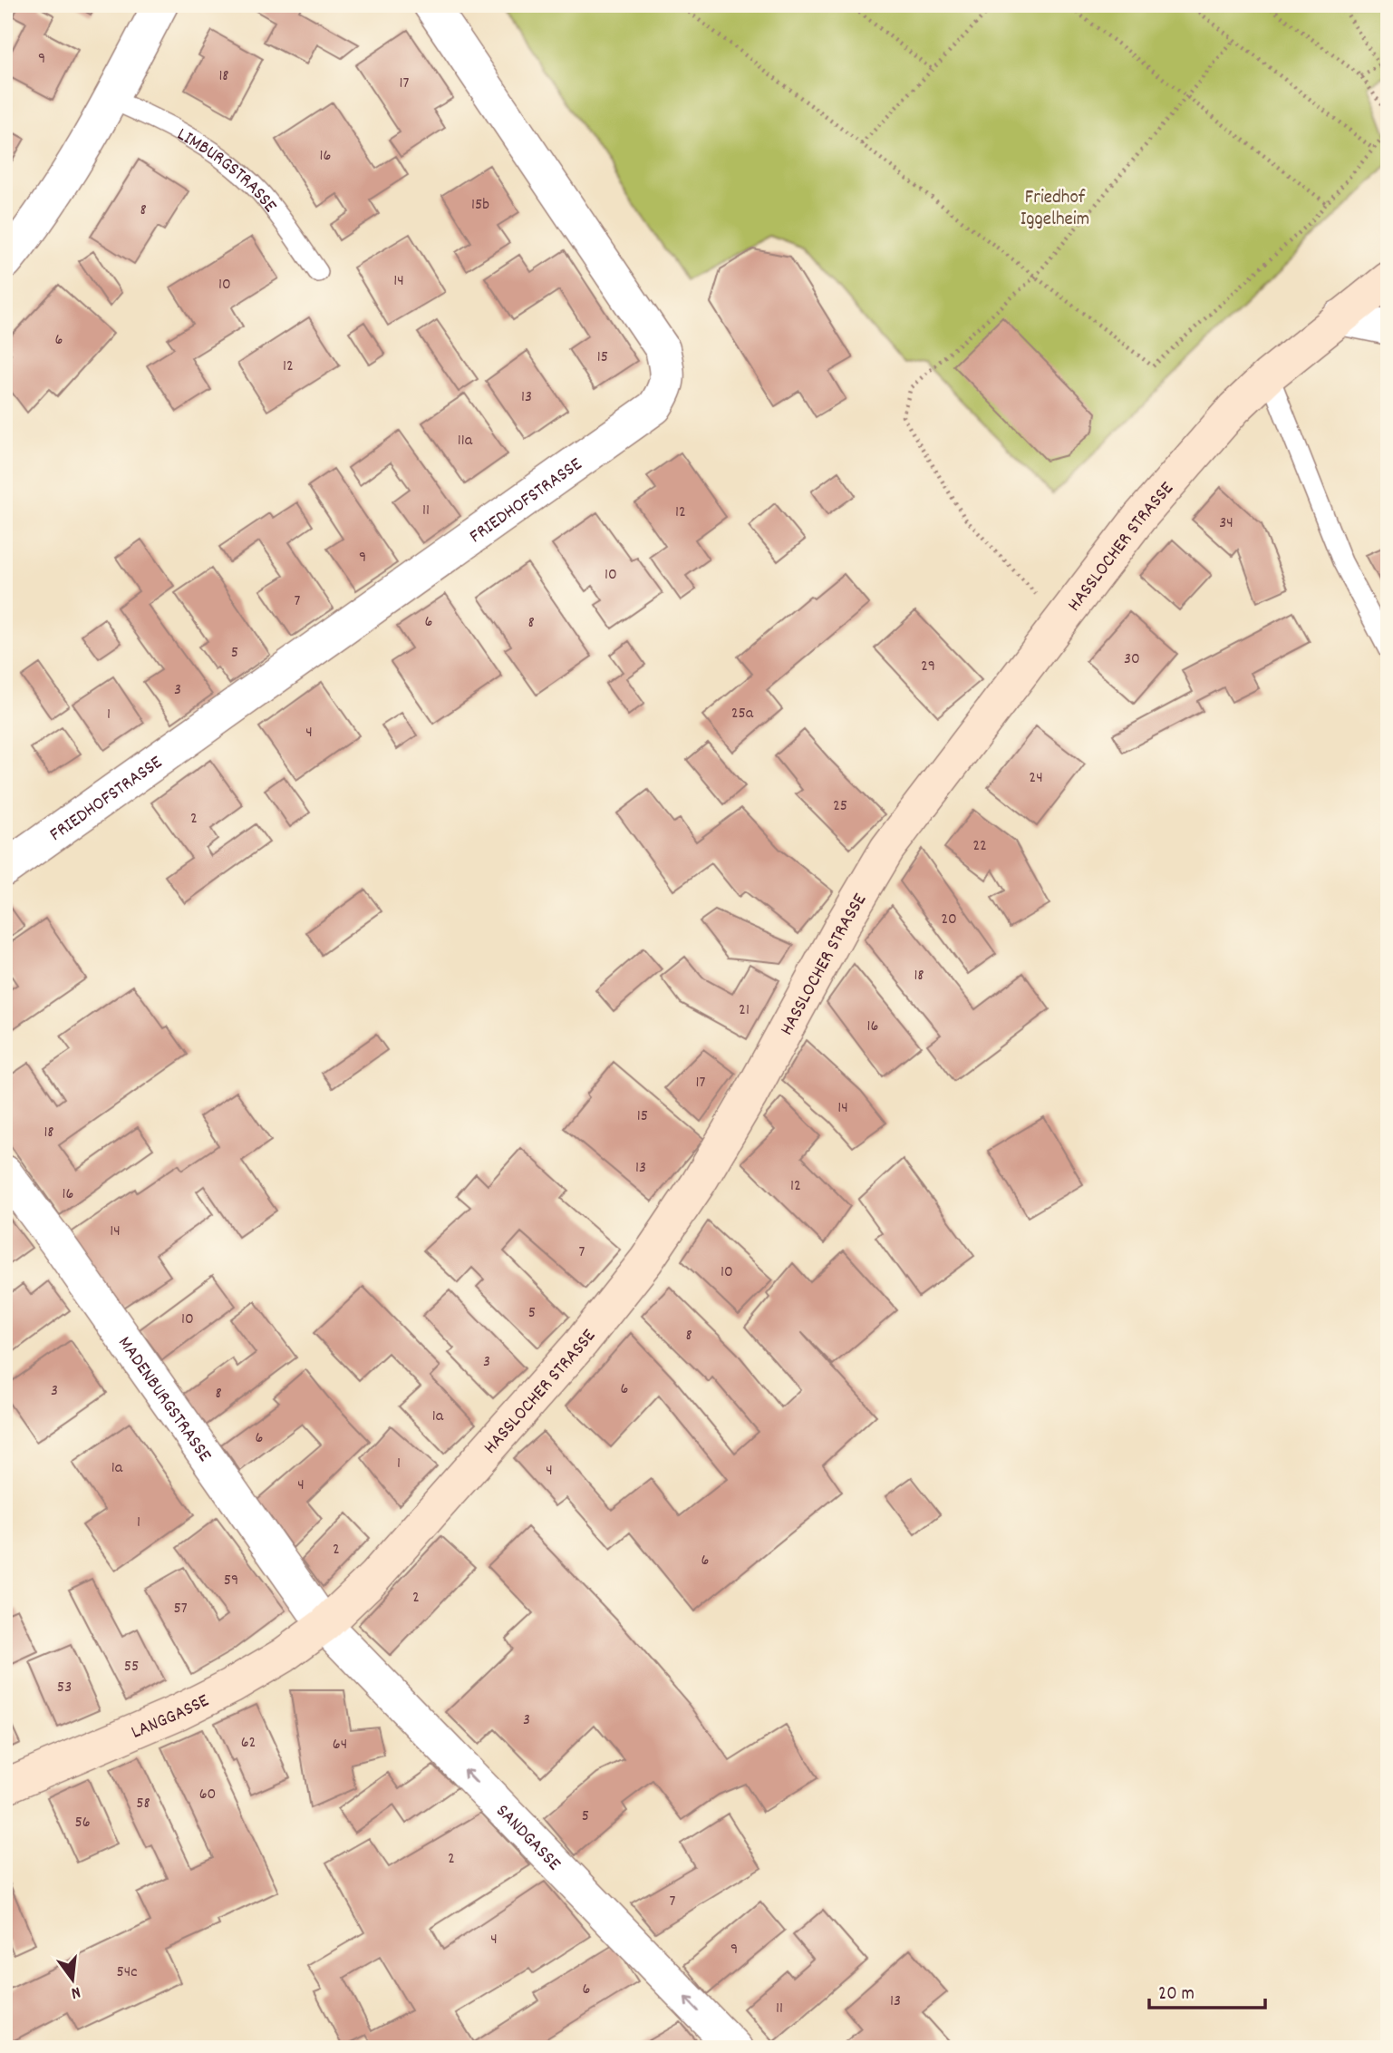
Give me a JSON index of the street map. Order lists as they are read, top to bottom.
{
  "streets": {
    "main road": ["HASSLOCHER STRASSE", "LANGGASSE"],
    "street": ["FRIEDHOFSTRASSE", "MADENBURGSTRASSE", "SANDGASSE"],
    "lane": ["LIMBURGSTRASSE"]
  },
  "crossings": [
    ["HASSLOCHER STRASSE", "MADENBURGSTRASSE"],
    ["HASSLOCHER STRASSE", "LANGGASSE"],
    ["HASSLOCHER STRASSE", "SANDGASSE"],
    ["MADENBURGSTRASSE", "LANGGASSE"],
    ["MADENBURGSTRASSE", "SANDGASSE"],
    ["LANGGASSE", "SANDGASSE"]
  ],
  "one_way": ["SANDGASSE"],
  "parks": ["Friedhof Iggelheim"],
  "house_numbers": [
    "9",
    "18",
    "17",
    "16",
    "15b",
    "8",
    "14",
    "10",
    "6",
    "15",
    "12",
    "13",
    "11a",
    "11",
    "12",
    "34",
    "9",
    "10",
    "7",
    "6",
    "8",
    "5",
    "30",
    "29",
    "3",
    "25a",
    "1",
    "4",
    "24",
    "25",
    "2",
    "22",
    "20",
    "18",
    "21",
    "16",
    "17",
    "14",
    "15",
    "18",
    "13",
    "12",
    "16",
    "14",
    "7",
    "10",
    "5",
    "10",
    "8",
    "3",
    "6",
    "3",
    "8",
    "1a",
    "6",
    "1",
    "1a",
    "4",
    "4",
    "1",
    "2",
    "6",
    "59",
    "2",
    "57",
    "55",
    "53",
    "3",
    "62",
    "64",
    "60",
    "58",
    "5",
    "56",
    "2",
    "7",
    "4",
    "9",
    "54c",
    "6",
    "13",
    "11"
  ],
  "scale_bar": "20 m",
  "north": "bottom"
}
